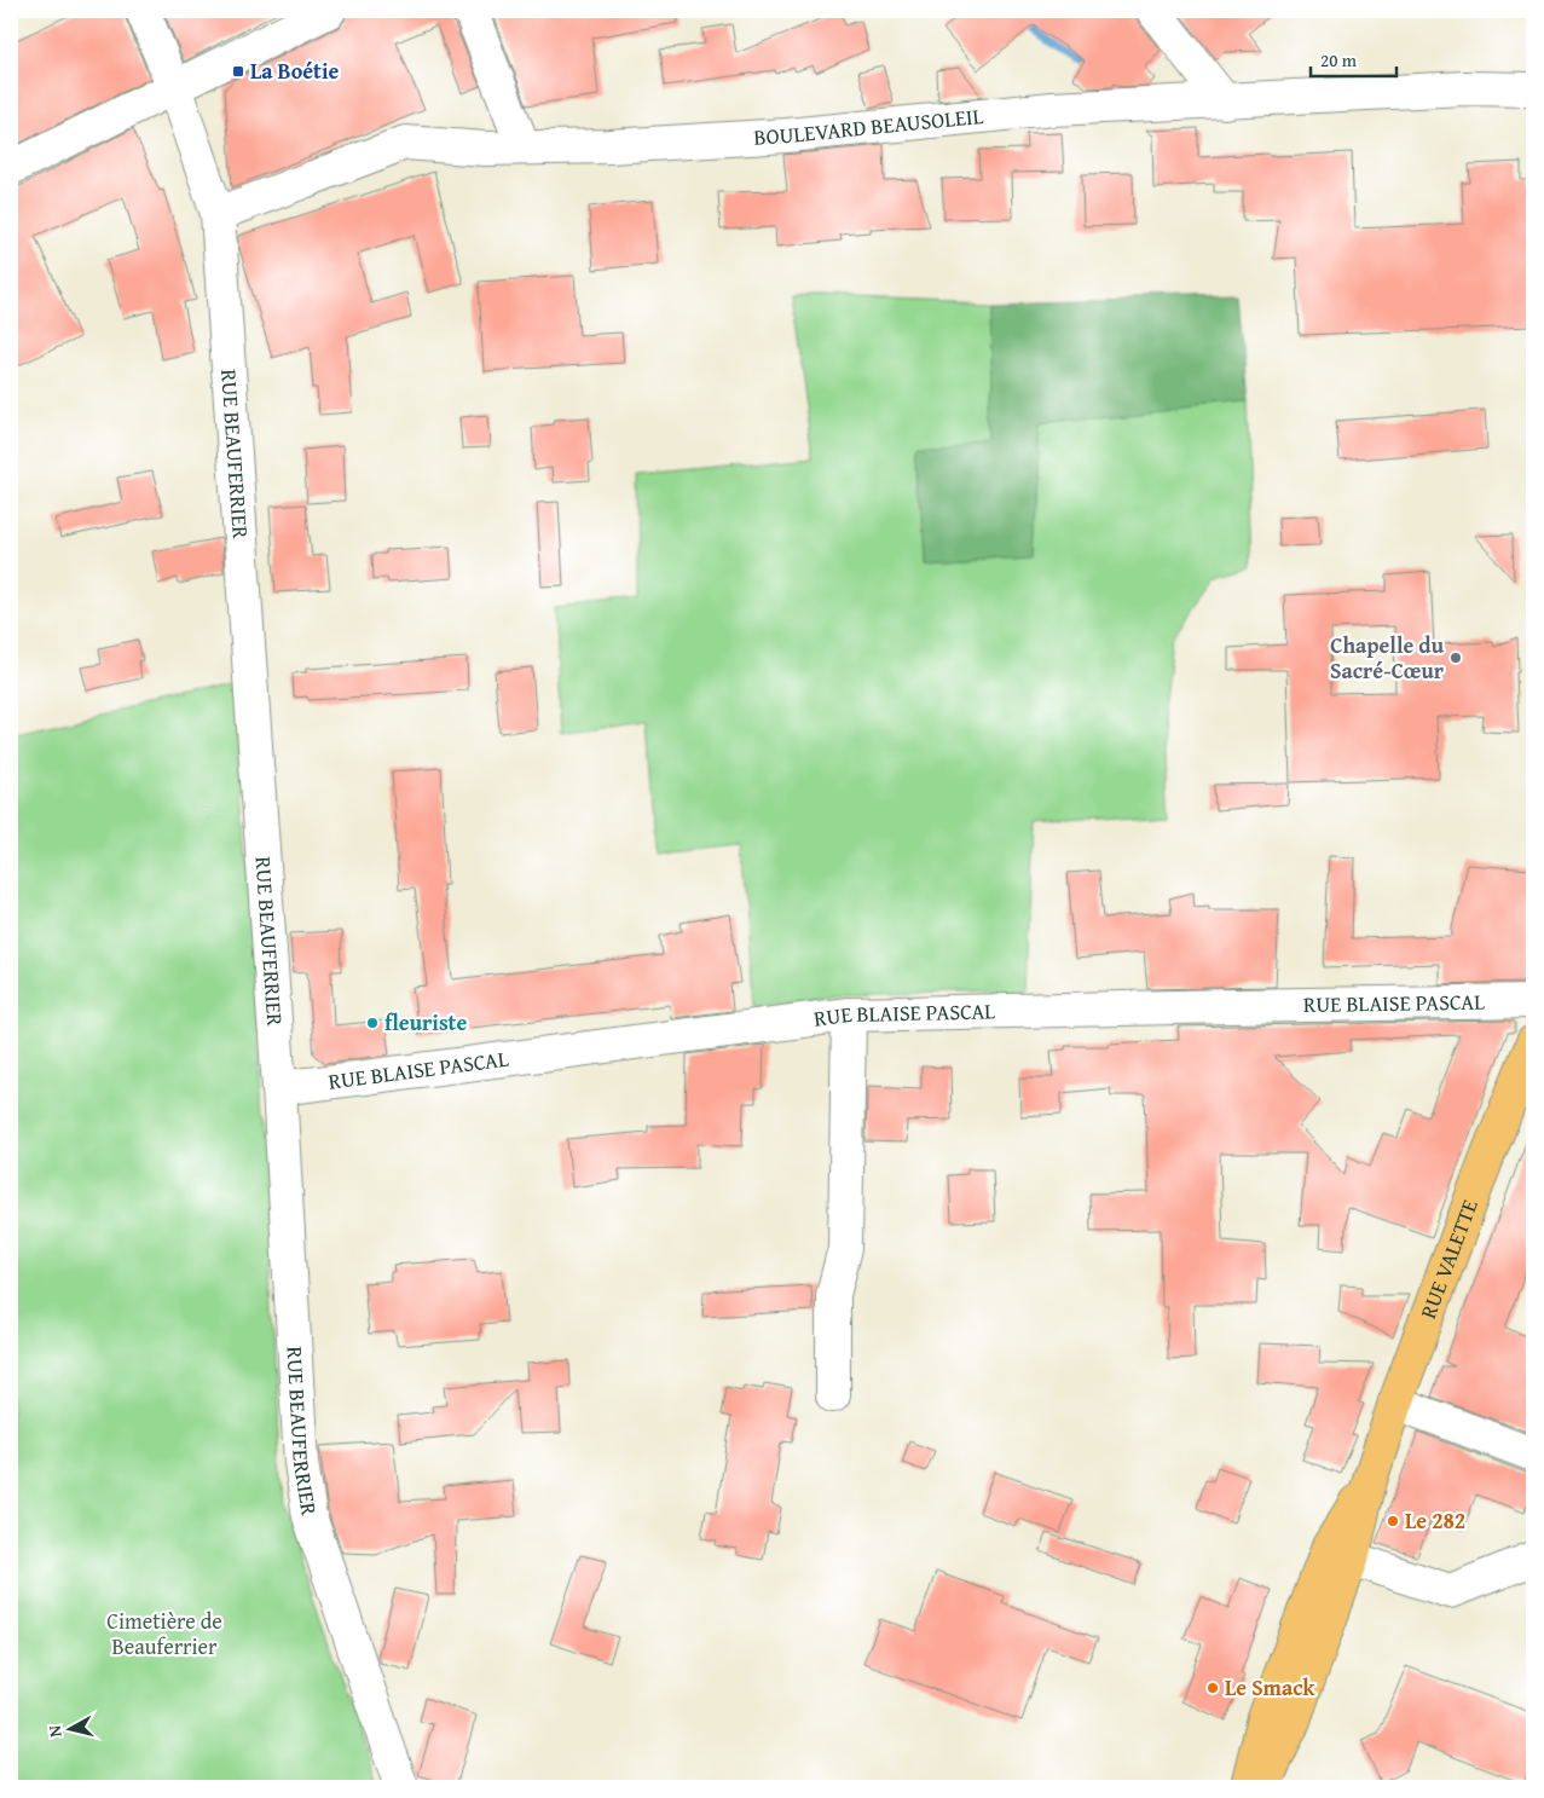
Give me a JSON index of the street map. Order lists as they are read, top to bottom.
{
  "streets": {
    "main road": ["RUE VALETTE"],
    "street": ["BOULEVARD BEAUSOLEIL", "RUE BEAUFERRIER", "RUE BLAISE PASCAL"]
  },
  "crossings": [
    ["BOULEVARD BEAUSOLEIL", "RUE BEAUFERRIER"],
    ["RUE BEAUFERRIER", "RUE BLAISE PASCAL"]
  ],
  "parks": ["Cimetière de Beauferrier"],
  "places": {
    "transit": ["La Boétie"],
    "other": [
      "Chapelle du Sacré-Cœur",
      "fleuriste",
      "Le 282",
      "Le Smack"
    ]
  },
  "scale_bar": "20 m",
  "north": "left"
}
